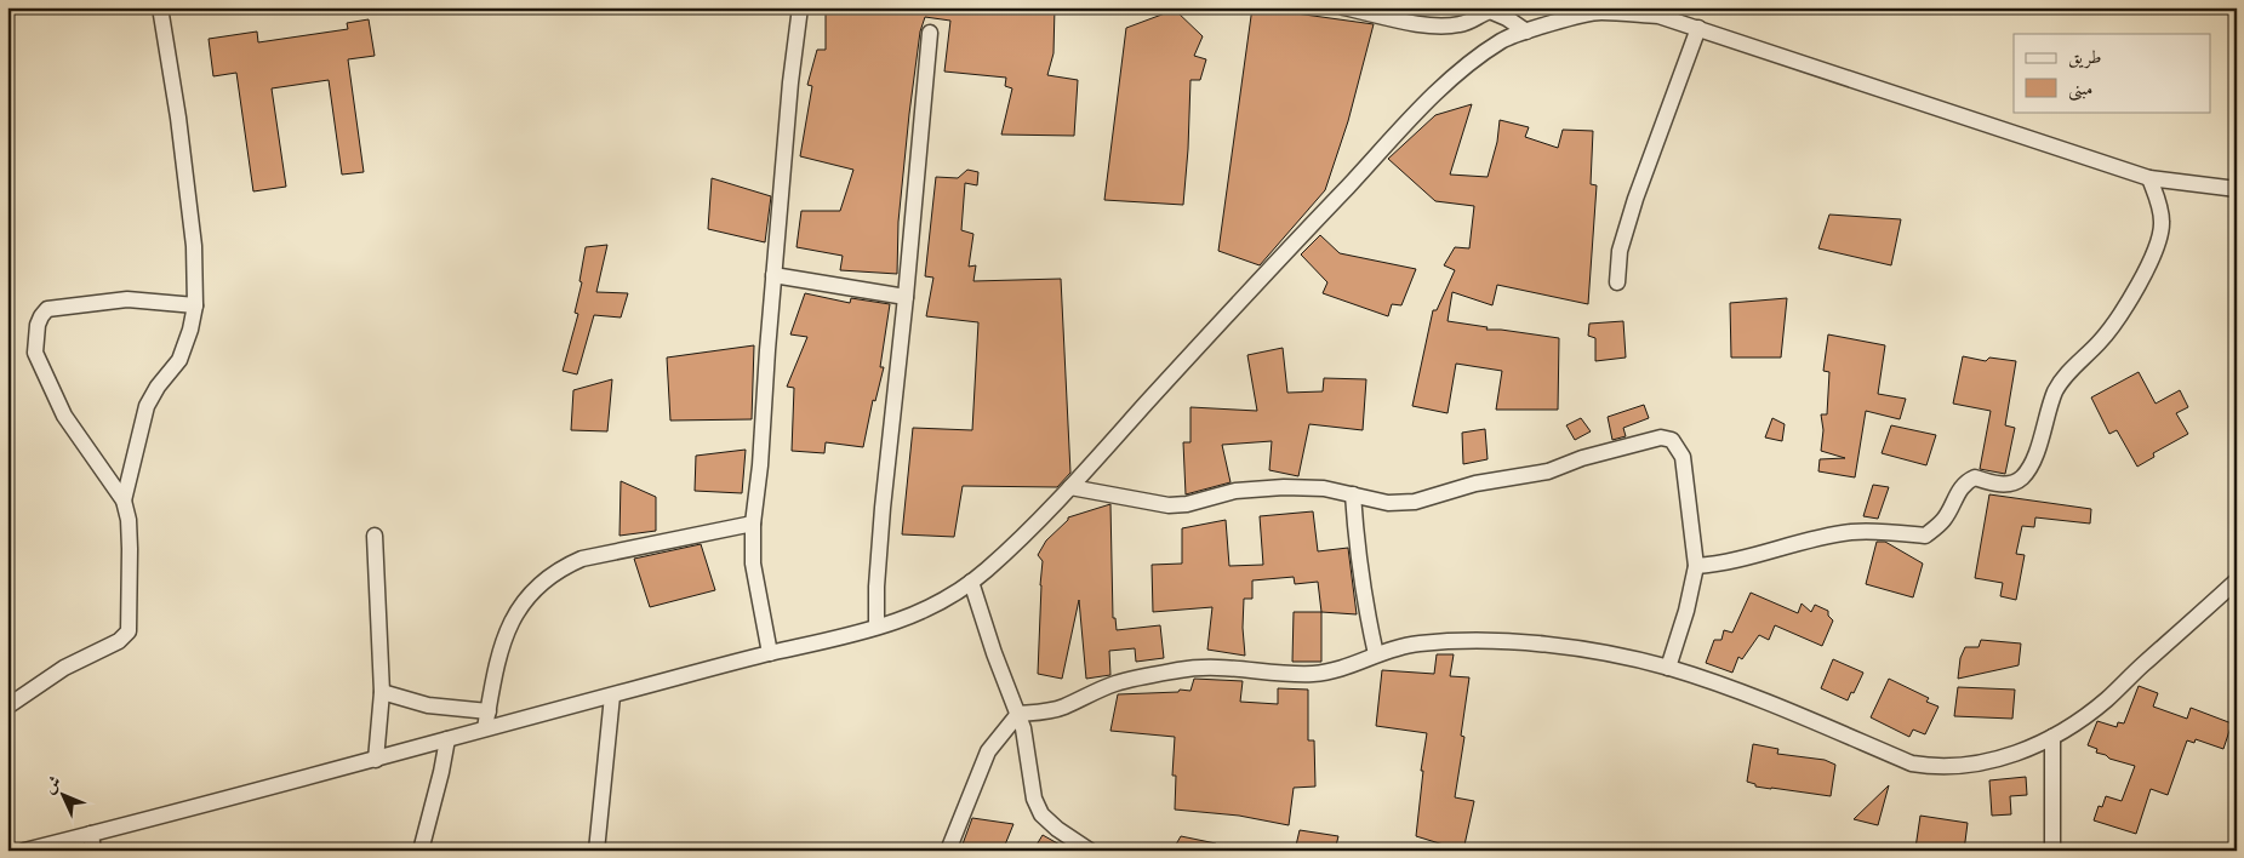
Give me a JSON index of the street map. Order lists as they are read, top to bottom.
{
  "legend": ["طريق", "مبنى"],
  "north": "top left"
}
